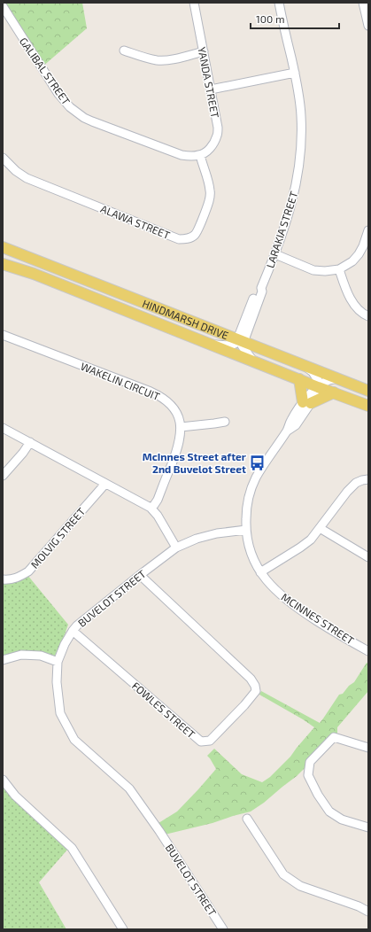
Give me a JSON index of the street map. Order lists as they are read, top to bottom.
{
  "streets": {
    "main road": ["HINDMARSH DRIVE"],
    "street": [
      "GALIBAL STREET",
      "YANDA STREET",
      "ALAWA STREET",
      "LARAKIA STREET",
      "WAKELIN CIRCUIT",
      "MOLVIG STREET",
      "BUVELOT STREET",
      "MCINNES STREET",
      "FOWLES STREET"
    ]
  },
  "crossings": [
    ["GALIBAL STREET", "YANDA STREET"],
    ["GALIBAL STREET", "ALAWA STREET"],
    ["YANDA STREET", "ALAWA STREET"],
    ["LARAKIA STREET", "HINDMARSH DRIVE"],
    ["HINDMARSH DRIVE", "MCINNES STREET"],
    ["BUVELOT STREET", "MCINNES STREET"],
    ["BUVELOT STREET", "FOWLES STREET"]
  ],
  "places": {
    "bus stop": ["McInnes Street after 2nd Buvelot Street"]
  },
  "scale_bar": "100 m"
}
